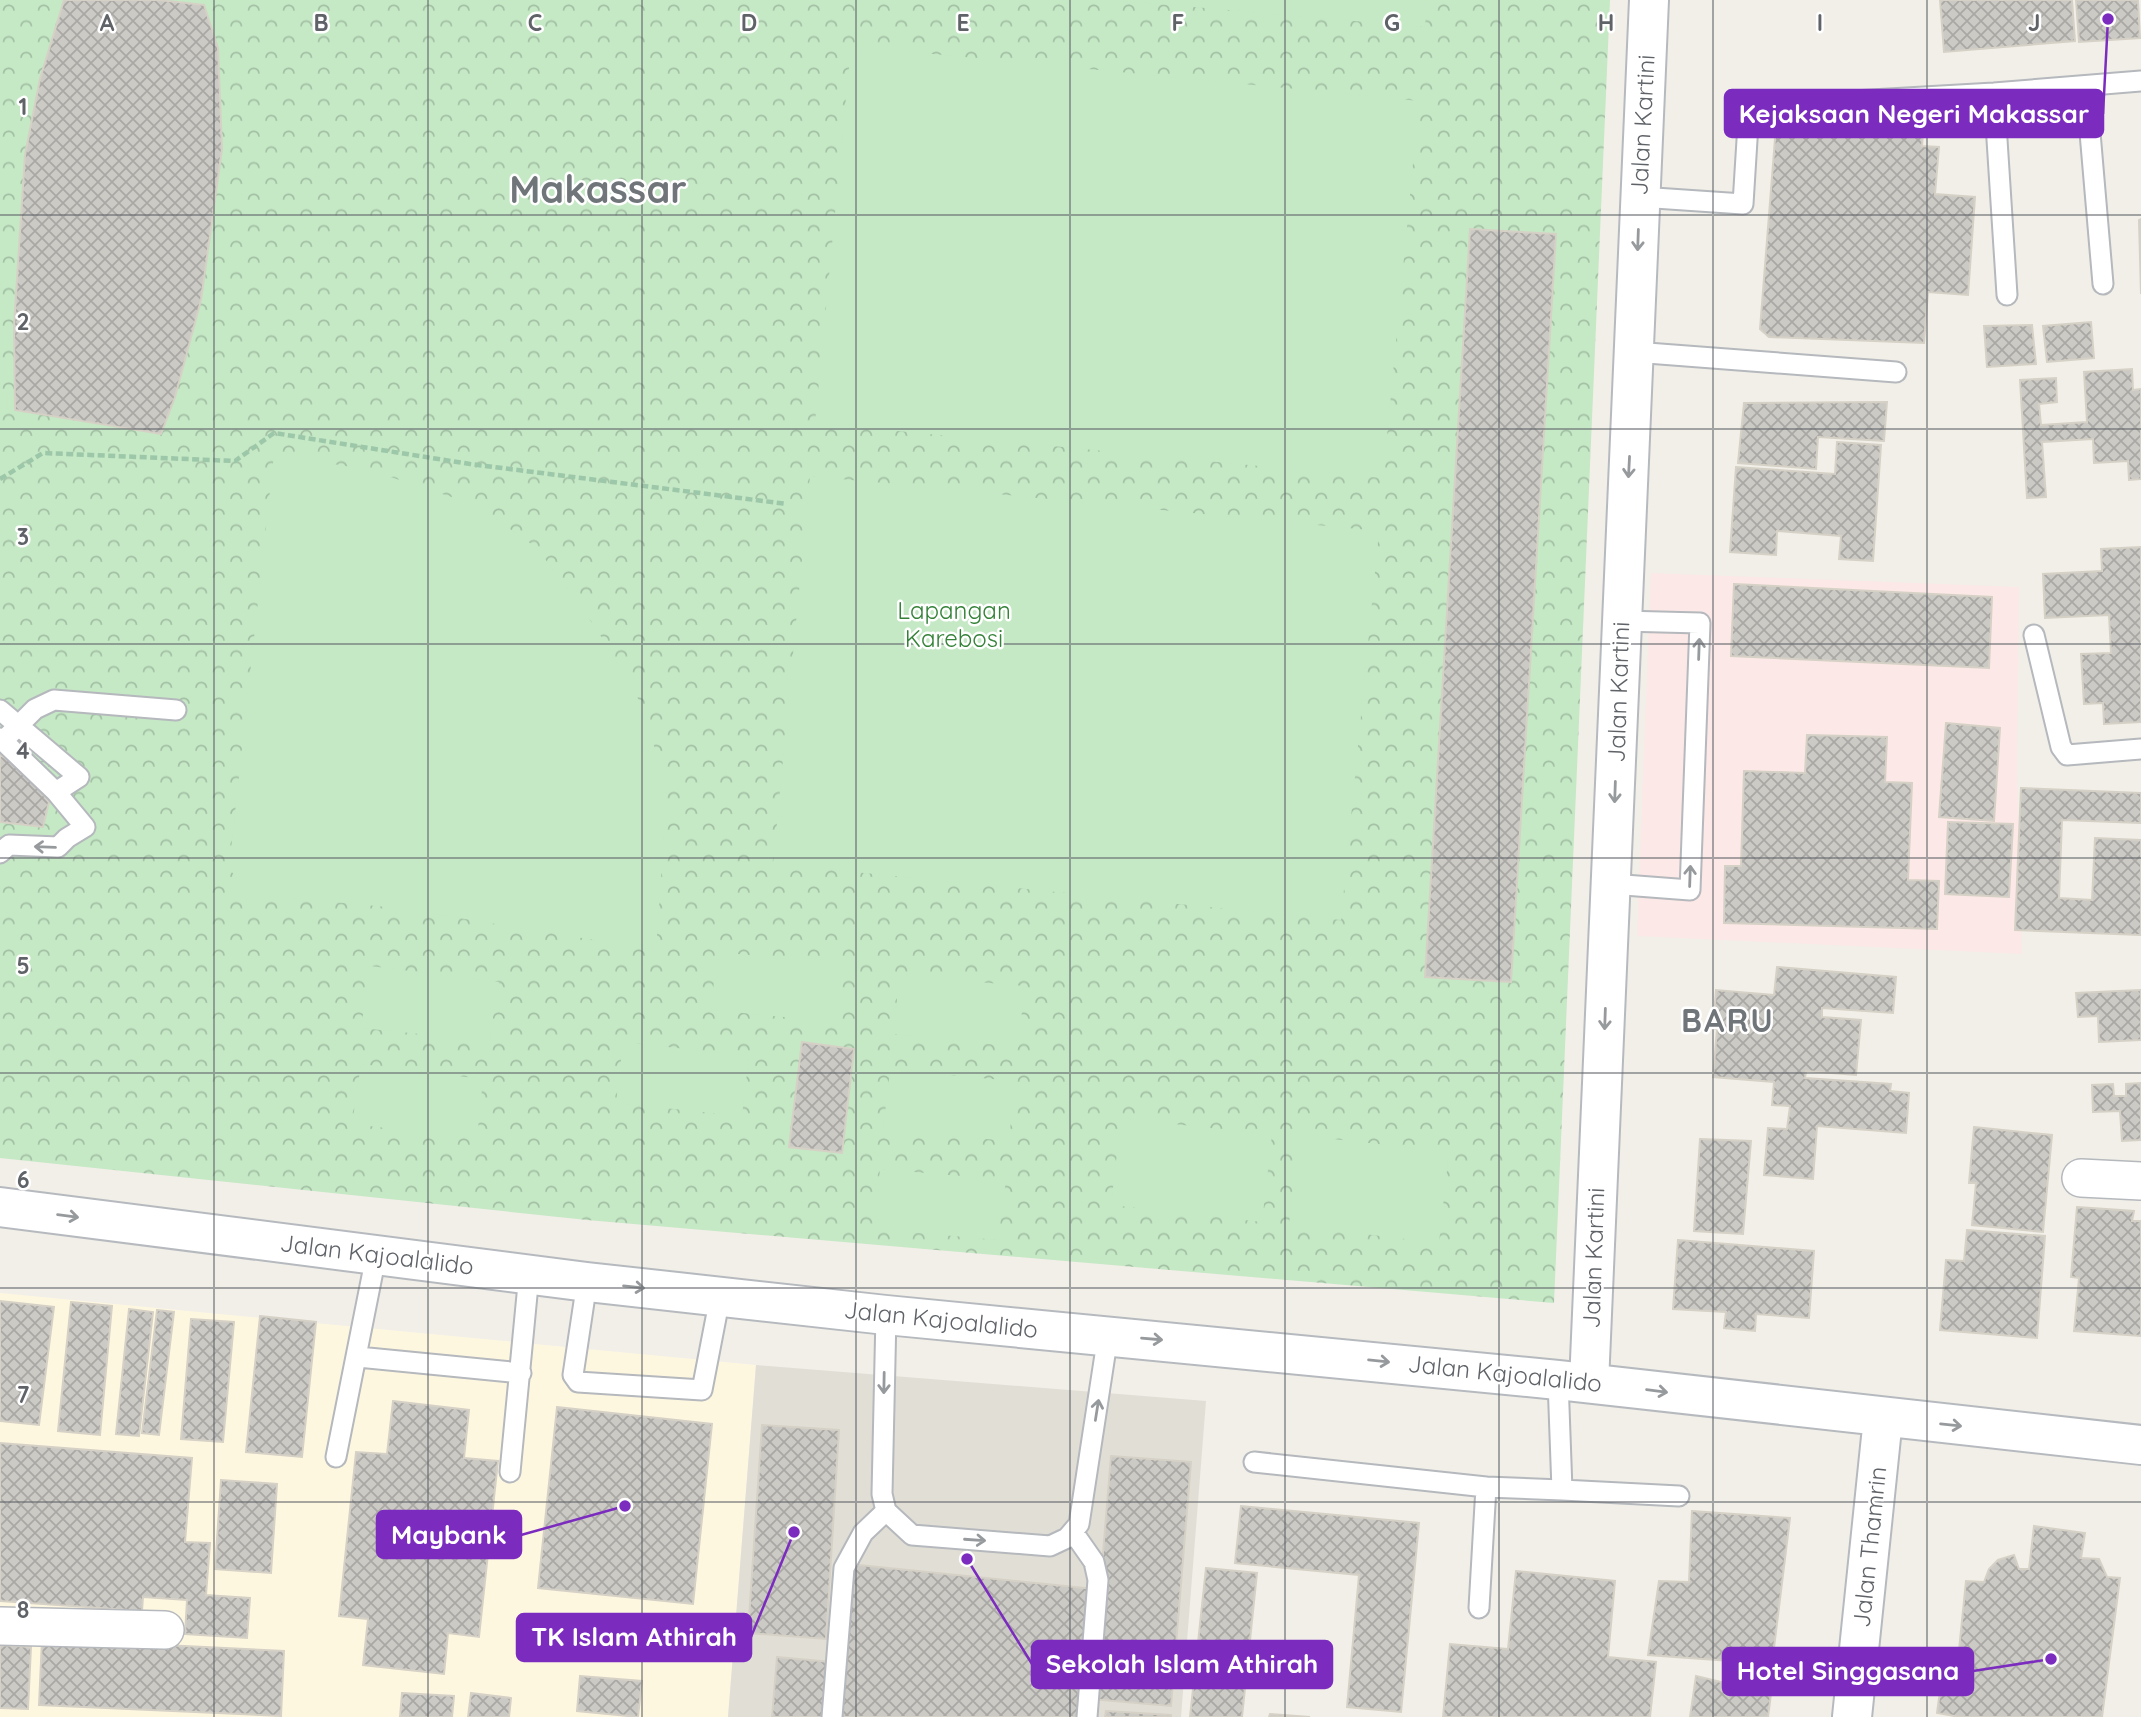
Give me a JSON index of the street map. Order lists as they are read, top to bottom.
{
  "streets": {
    "street": ["Jalan Kartini", "Jalan Kajoalalido", "Jalan Thamrin"]
  },
  "crossings": [
    ["Jalan Kartini", "Jalan Kajoalalido"],
    ["Jalan Kajoalalido", "Jalan Thamrin"]
  ],
  "one_way": ["Jalan Kartini", "Jalan Kajoalalido"],
  "districts": ["Makassar", "BARU"],
  "parks": ["Lapangan Karebosi"],
  "places": [
    "Kejaksaan Negeri Makassar",
    "Maybank",
    "TK Islam Athirah",
    "Sekolah Islam Athirah",
    "Hotel Singgasana"
  ],
  "grid": {
    "columns": [
      "A",
      "B",
      "C",
      "D",
      "E",
      "F",
      "G",
      "H",
      "I",
      "J"
    ],
    "rows": [
      "1",
      "2",
      "3",
      "4",
      "5",
      "6",
      "7",
      "8"
    ]
  }
}
